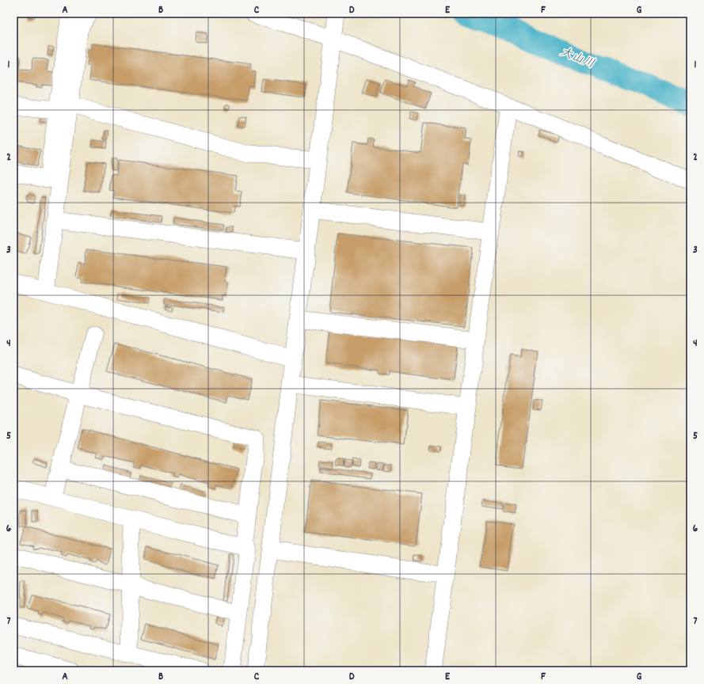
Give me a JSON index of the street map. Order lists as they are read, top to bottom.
{
  "water": ["大山川"],
  "grid": {
    "columns": [
      "A",
      "B",
      "C",
      "D",
      "E",
      "F",
      "G"
    ],
    "rows": [
      "1",
      "2",
      "3",
      "4",
      "5",
      "6",
      "7"
    ]
  }
}
